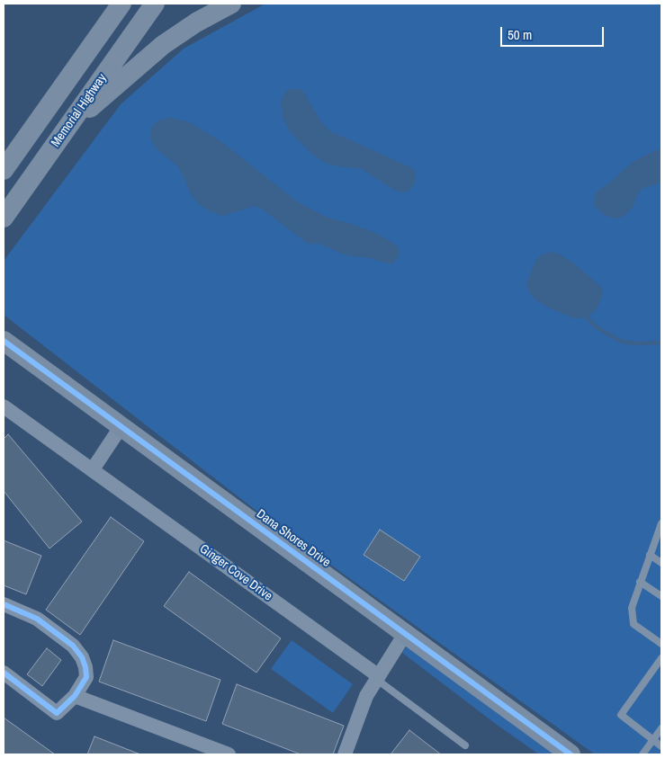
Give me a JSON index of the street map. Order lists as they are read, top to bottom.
{
  "streets": {
    "street": ["Memorial Highway", "Dana Shores Drive", "Ginger Cove Drive"]
  },
  "scale_bar": "50 m"
}
